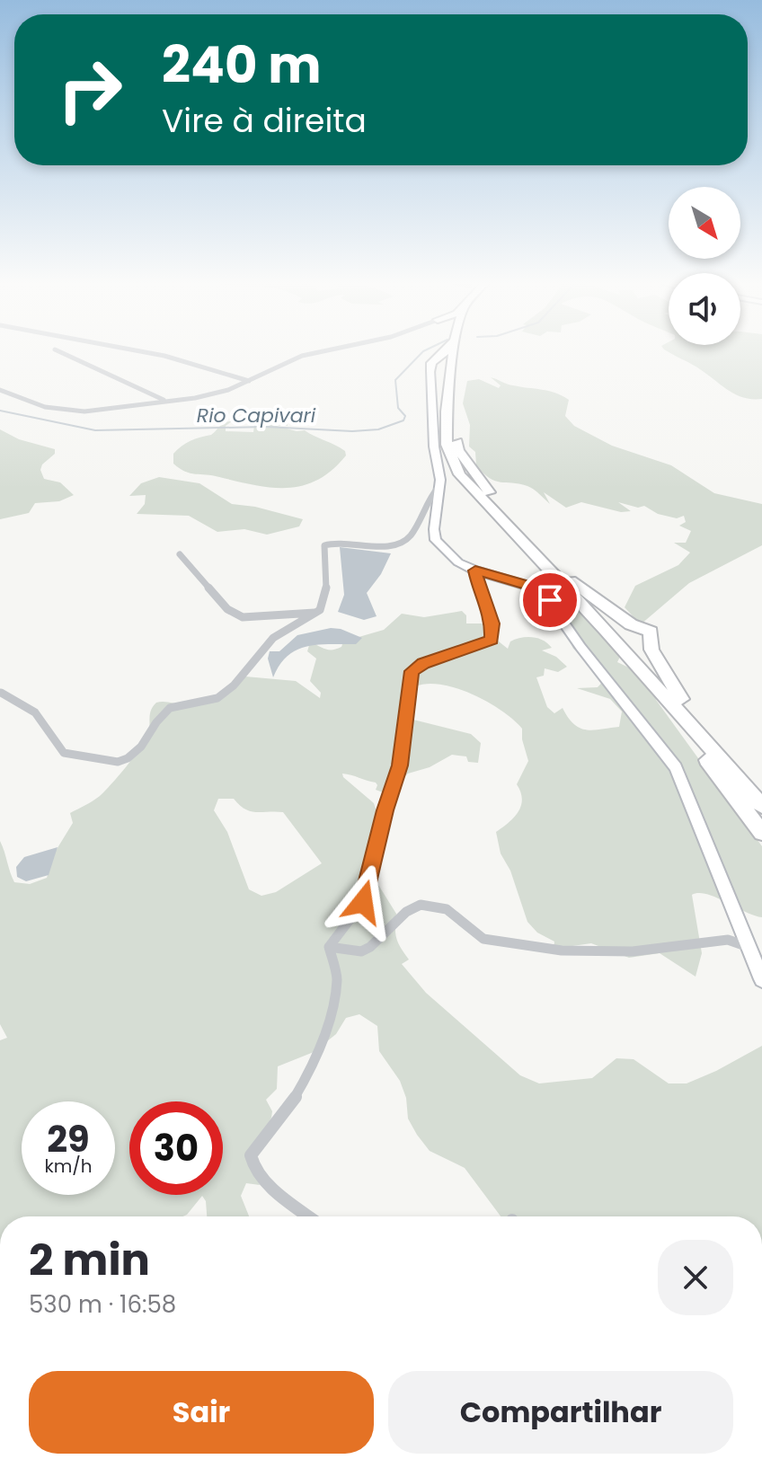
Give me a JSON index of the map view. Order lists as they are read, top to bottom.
{
  "water": ["Rio Capivari"],
  "north": "bottom right",
  "page": {
    "turn": ["240 m", "Vire à direita"],
    "speed": "29 km/h",
    "limit": "30",
    "heading": ["2 min", "530 m · 16:58"],
    "buttons": ["Sair", "Compartilhar"]
  }
}
